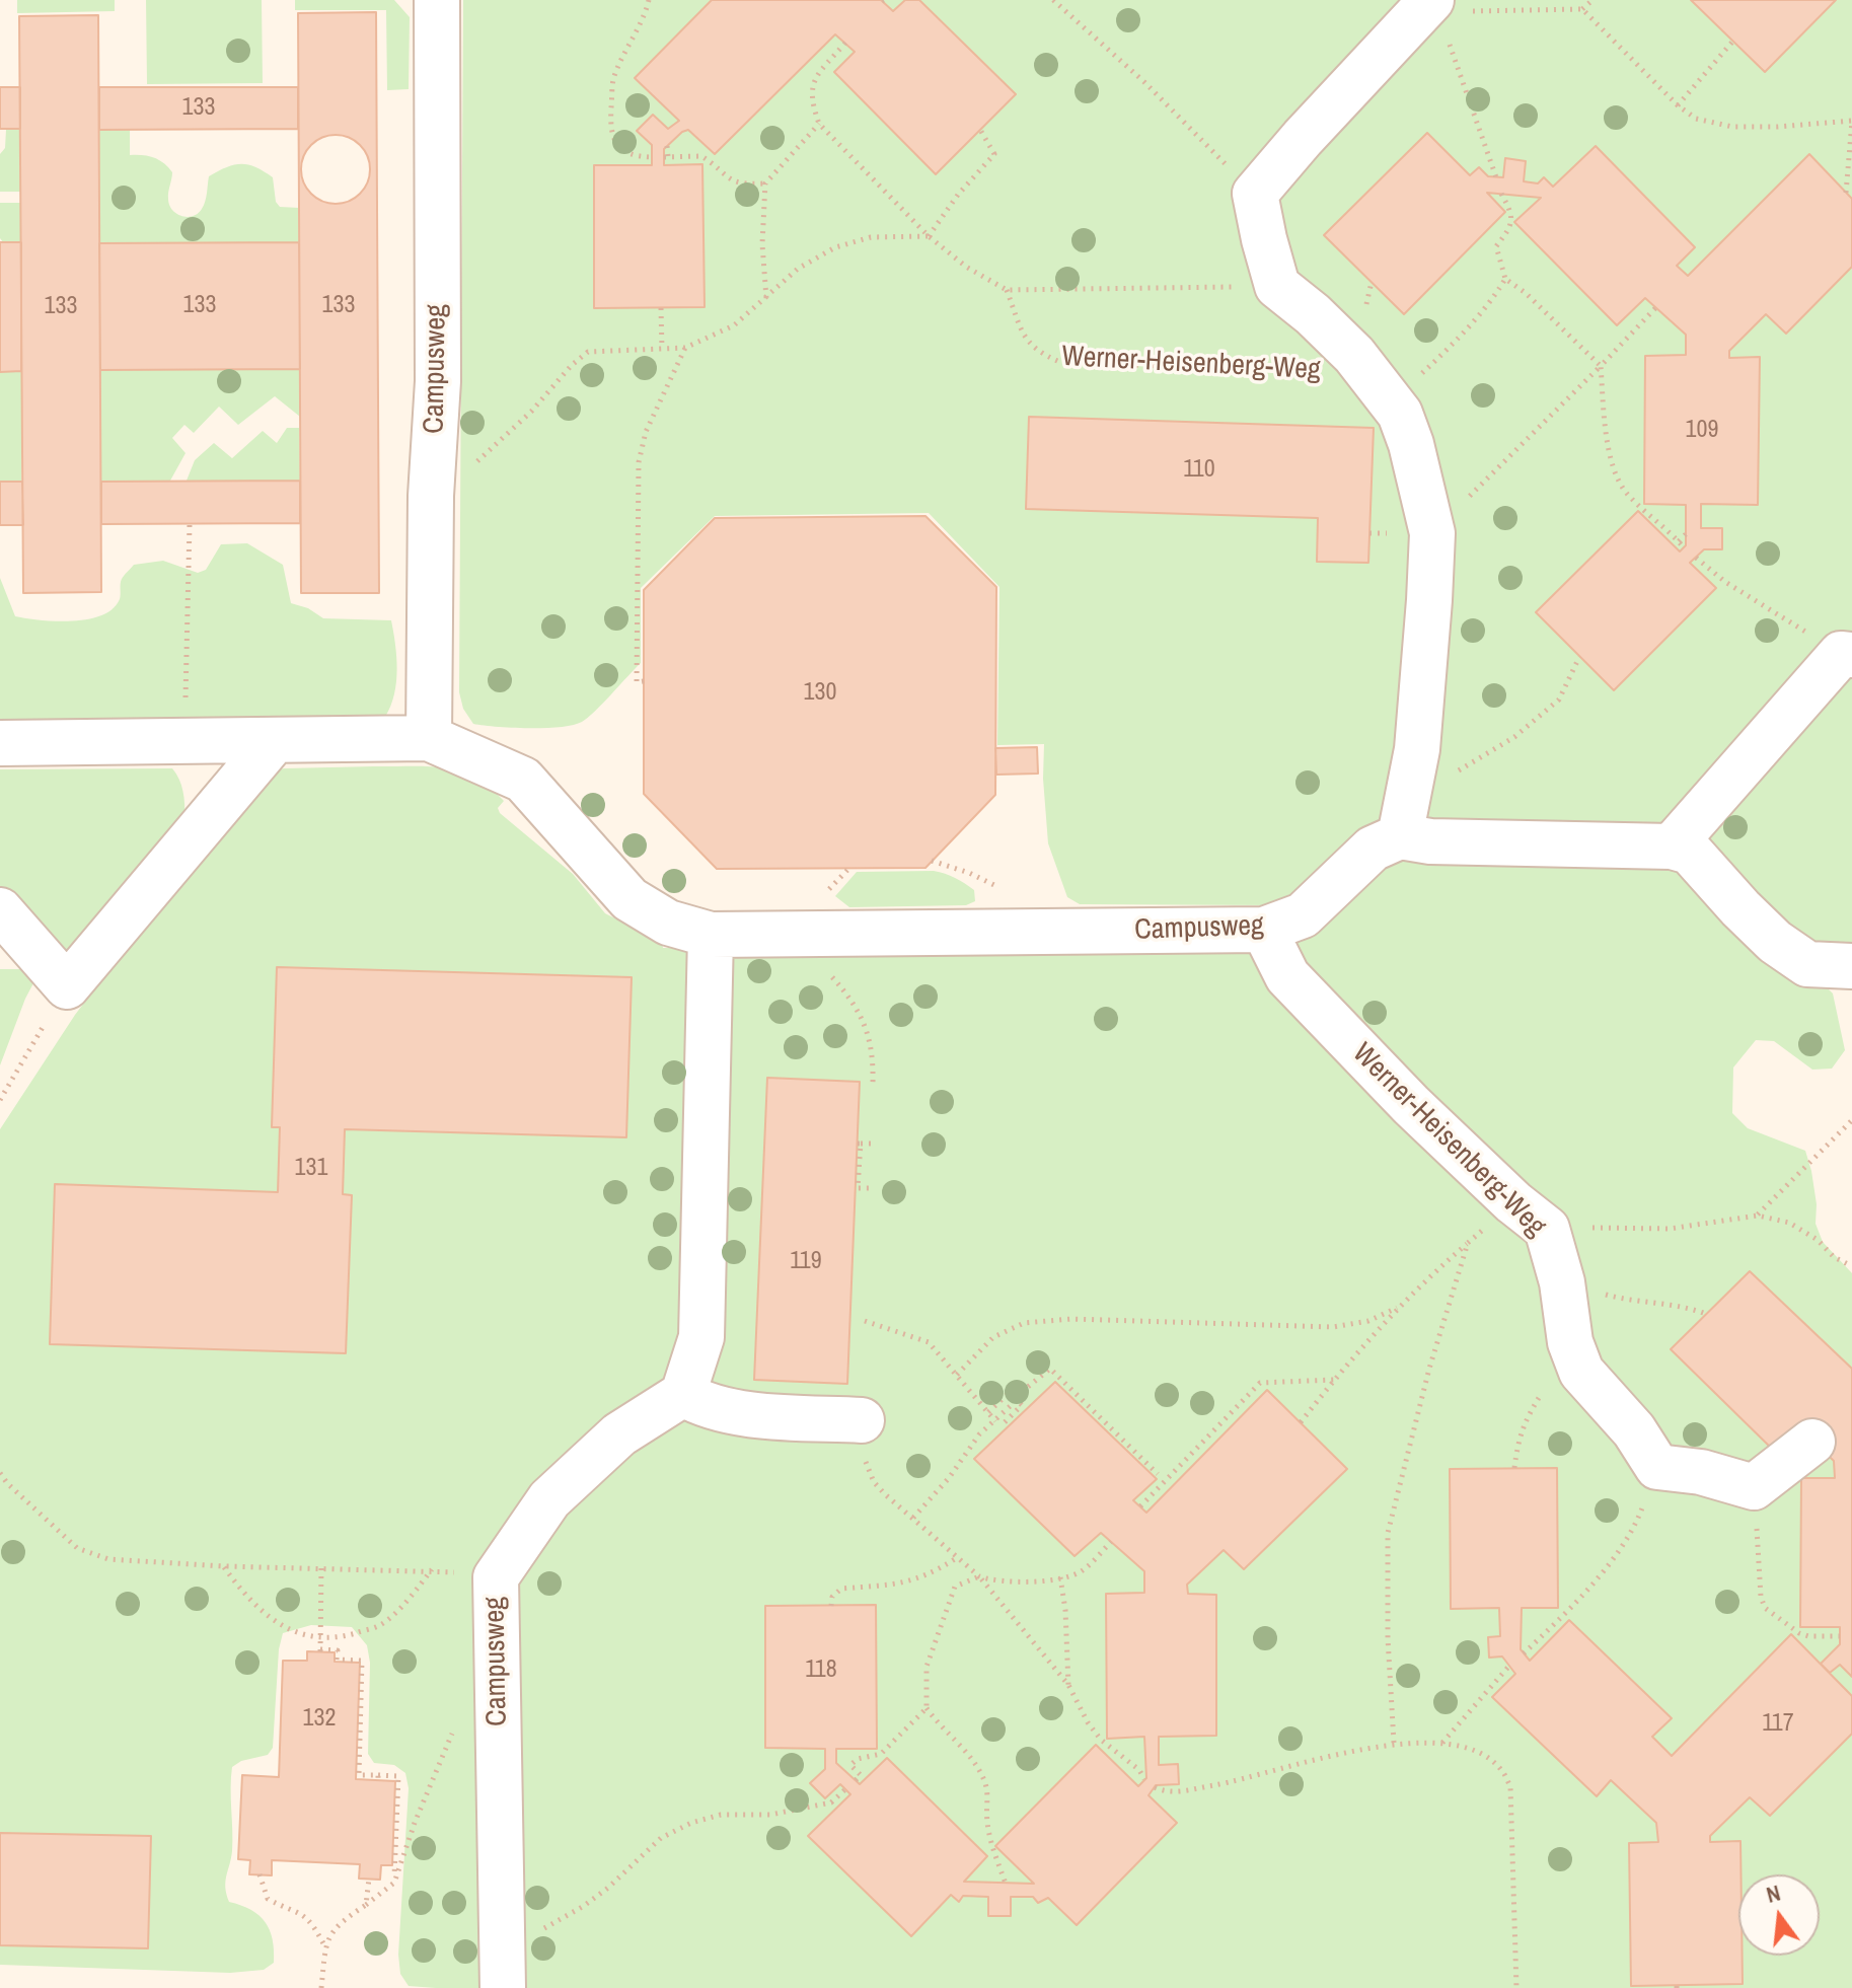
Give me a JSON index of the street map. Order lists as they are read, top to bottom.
{
  "streets": {
    "street": ["Werner-Heisenberg-Weg", "Campusweg"]
  },
  "crossings": [
    ["Werner-Heisenberg-Weg", "Campusweg"]
  ],
  "house_numbers": [
    "133",
    "133",
    "133",
    "133",
    "109",
    "110",
    "130",
    "131",
    "119",
    "118",
    "132",
    "117"
  ],
  "north": "top"
}
